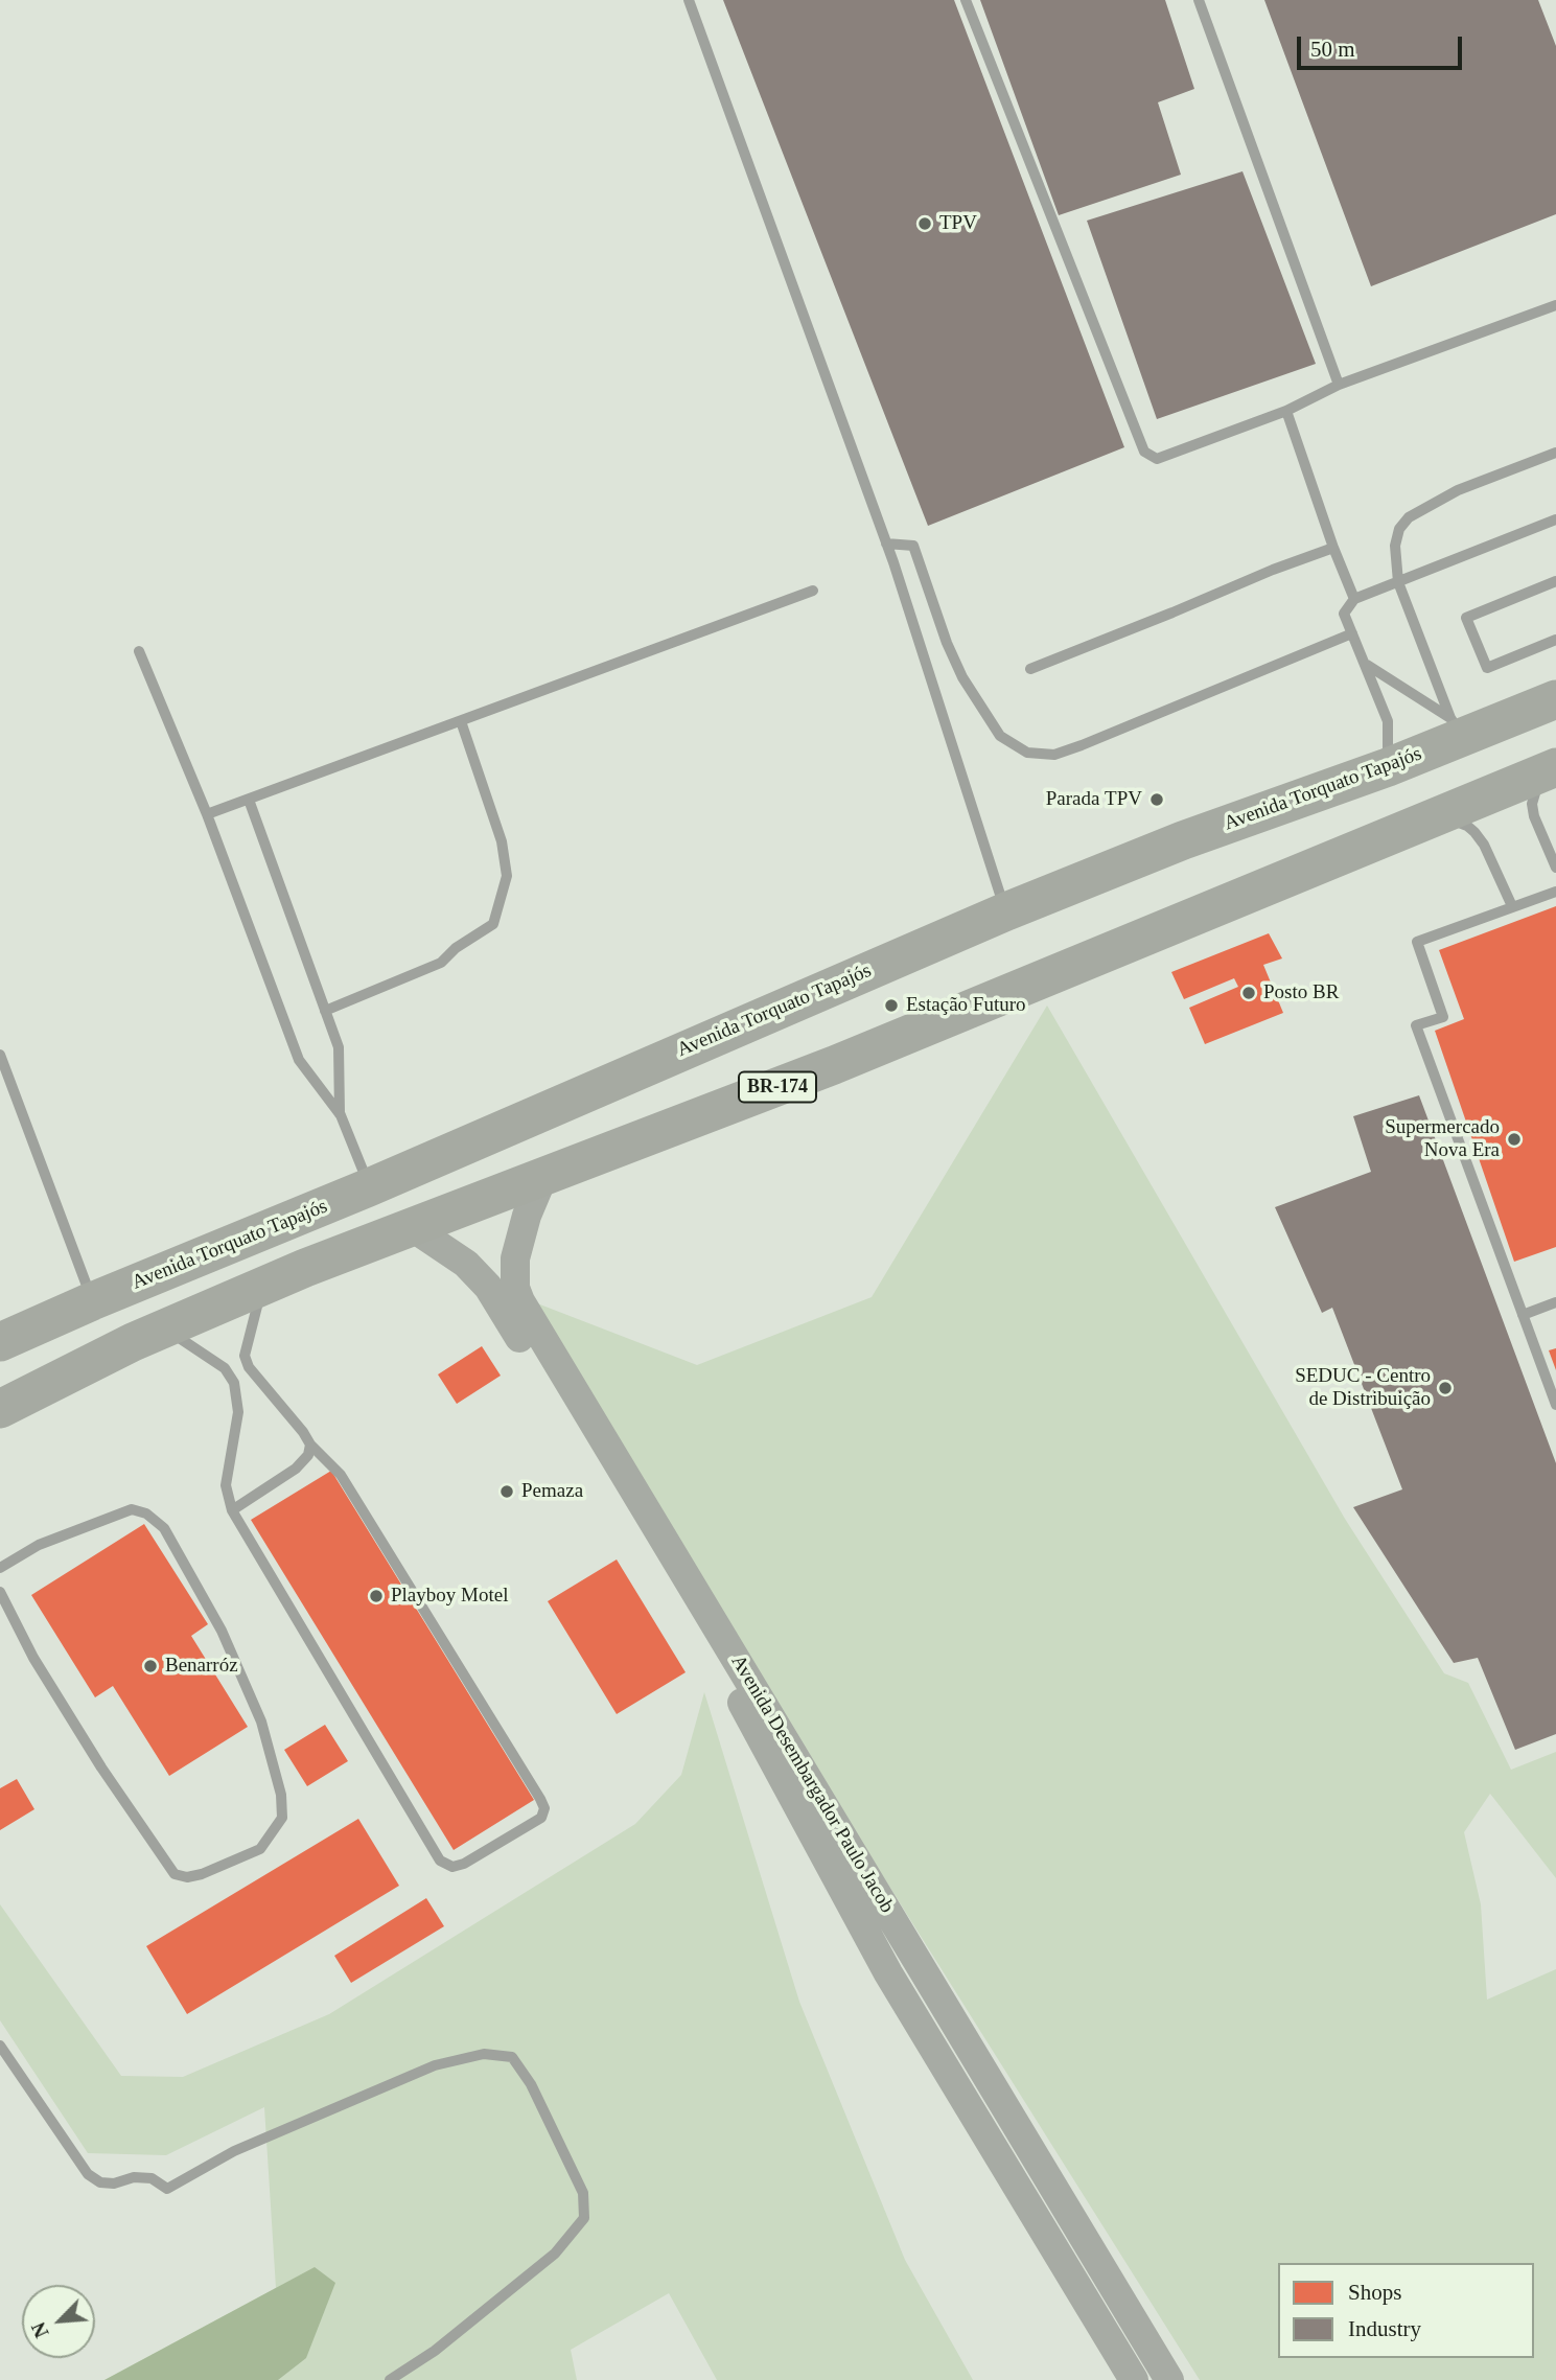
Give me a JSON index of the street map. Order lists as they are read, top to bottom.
{
  "streets": {
    "highway": ["Avenida Torquato Tapajós", "BR-174"],
    "street": ["Avenida Desembargador Paulo Jacob"]
  },
  "crossings": [
    ["BR-174", "Avenida Desembargador Paulo Jacob"]
  ],
  "places": [
    "TPV",
    "Parada TPV",
    "Posto BR",
    "Estação Futuro",
    "Supermercado Nova Era",
    "SEDUC - Centro de Distribuição",
    "Pemaza",
    "Playboy Motel",
    "Benarróz"
  ],
  "legend": ["Shops", "Industry"],
  "scale_bar": "50 m",
  "north": "bottom left"
}
